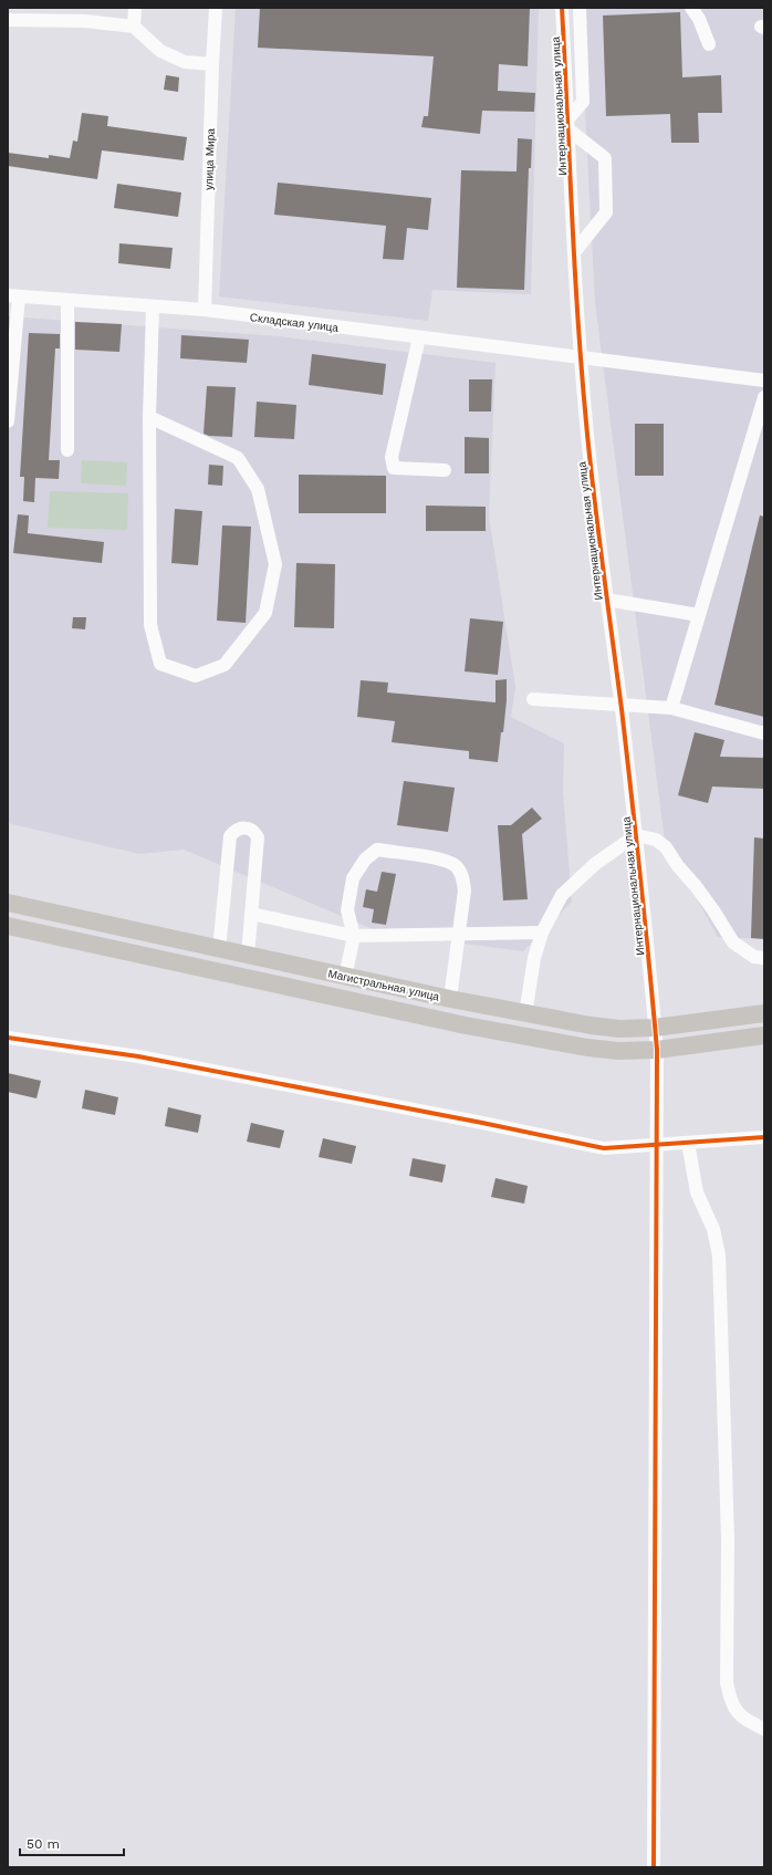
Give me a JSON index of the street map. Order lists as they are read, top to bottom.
{
  "streets": {
    "main road": ["Магистральная улица"],
    "street": ["Интернациональная улица", "улица Мира", "Складская улица"]
  },
  "crossings": [
    ["Интернациональная улица", "Складская улица"],
    ["Интернациональная улица", "Магистральная улица"],
    ["улица Мира", "Складская улица"]
  ],
  "scale_bar": "50 m"
}
